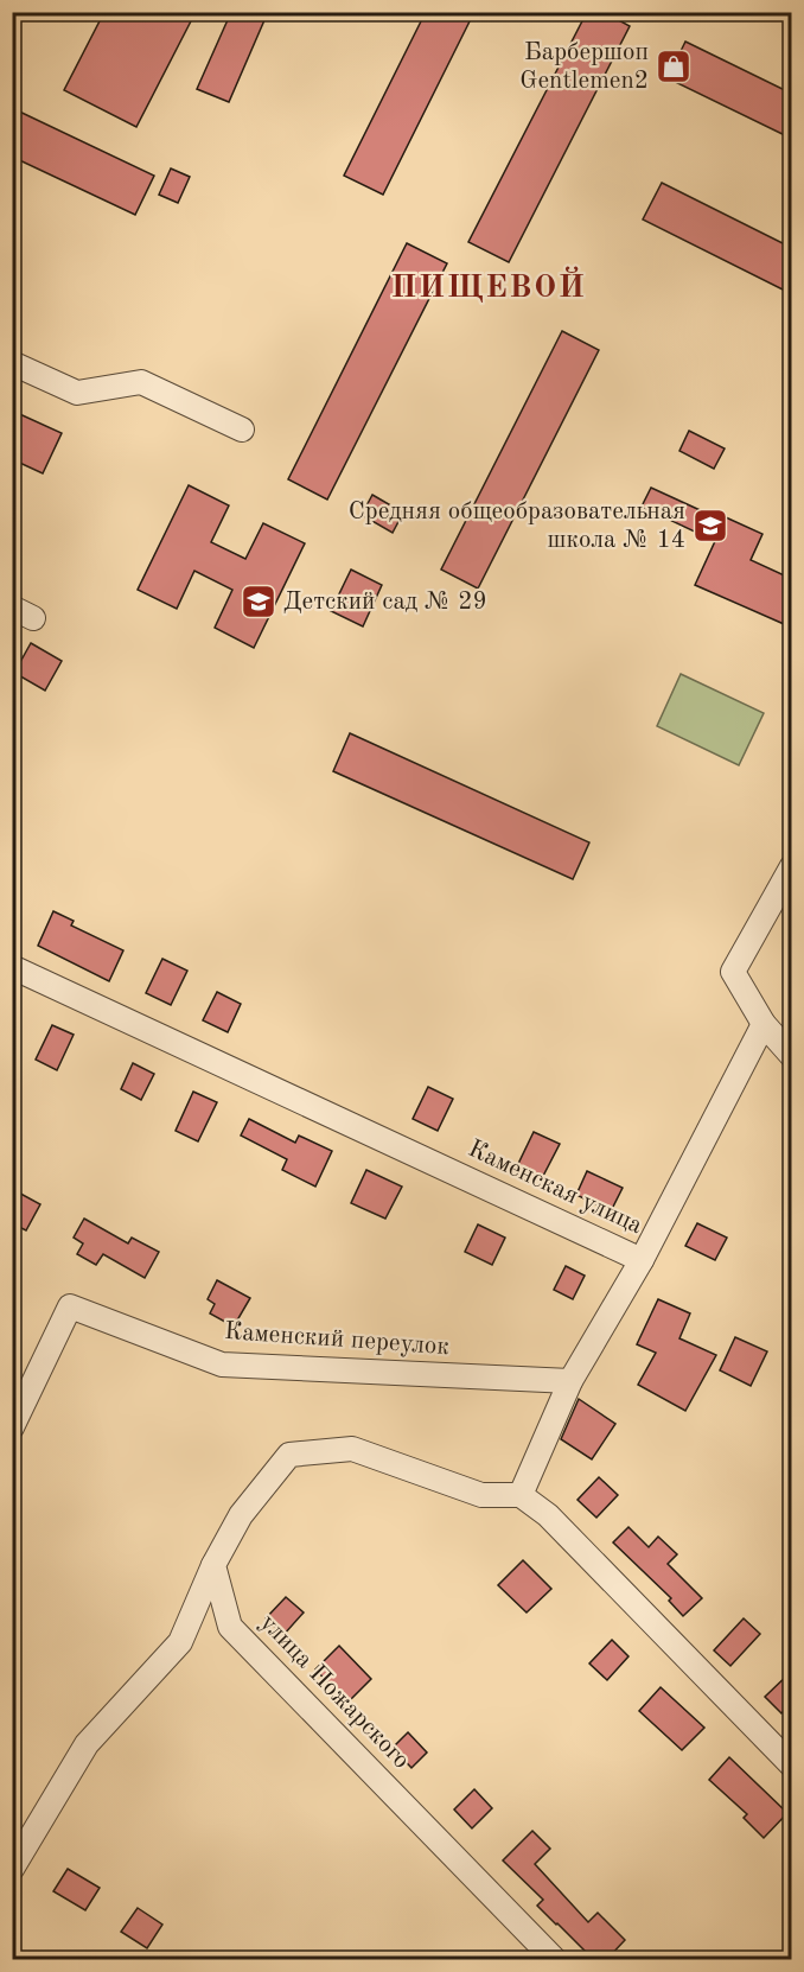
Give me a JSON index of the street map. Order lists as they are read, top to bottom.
{
  "streets": {
    "street": ["Каменская улица", "Каменский переулок", "улица Пожарского"]
  },
  "crossings": [
    ["Каменская улица", "Каменский переулок"]
  ],
  "districts": ["ПИЩЕВОЙ"],
  "places": {
    "shop": ["Барбершоп Gentlemen2"],
    "school or university": ["Средняя общеобразовательная школа № 14", "Детский сад № 29"]
  }
}
